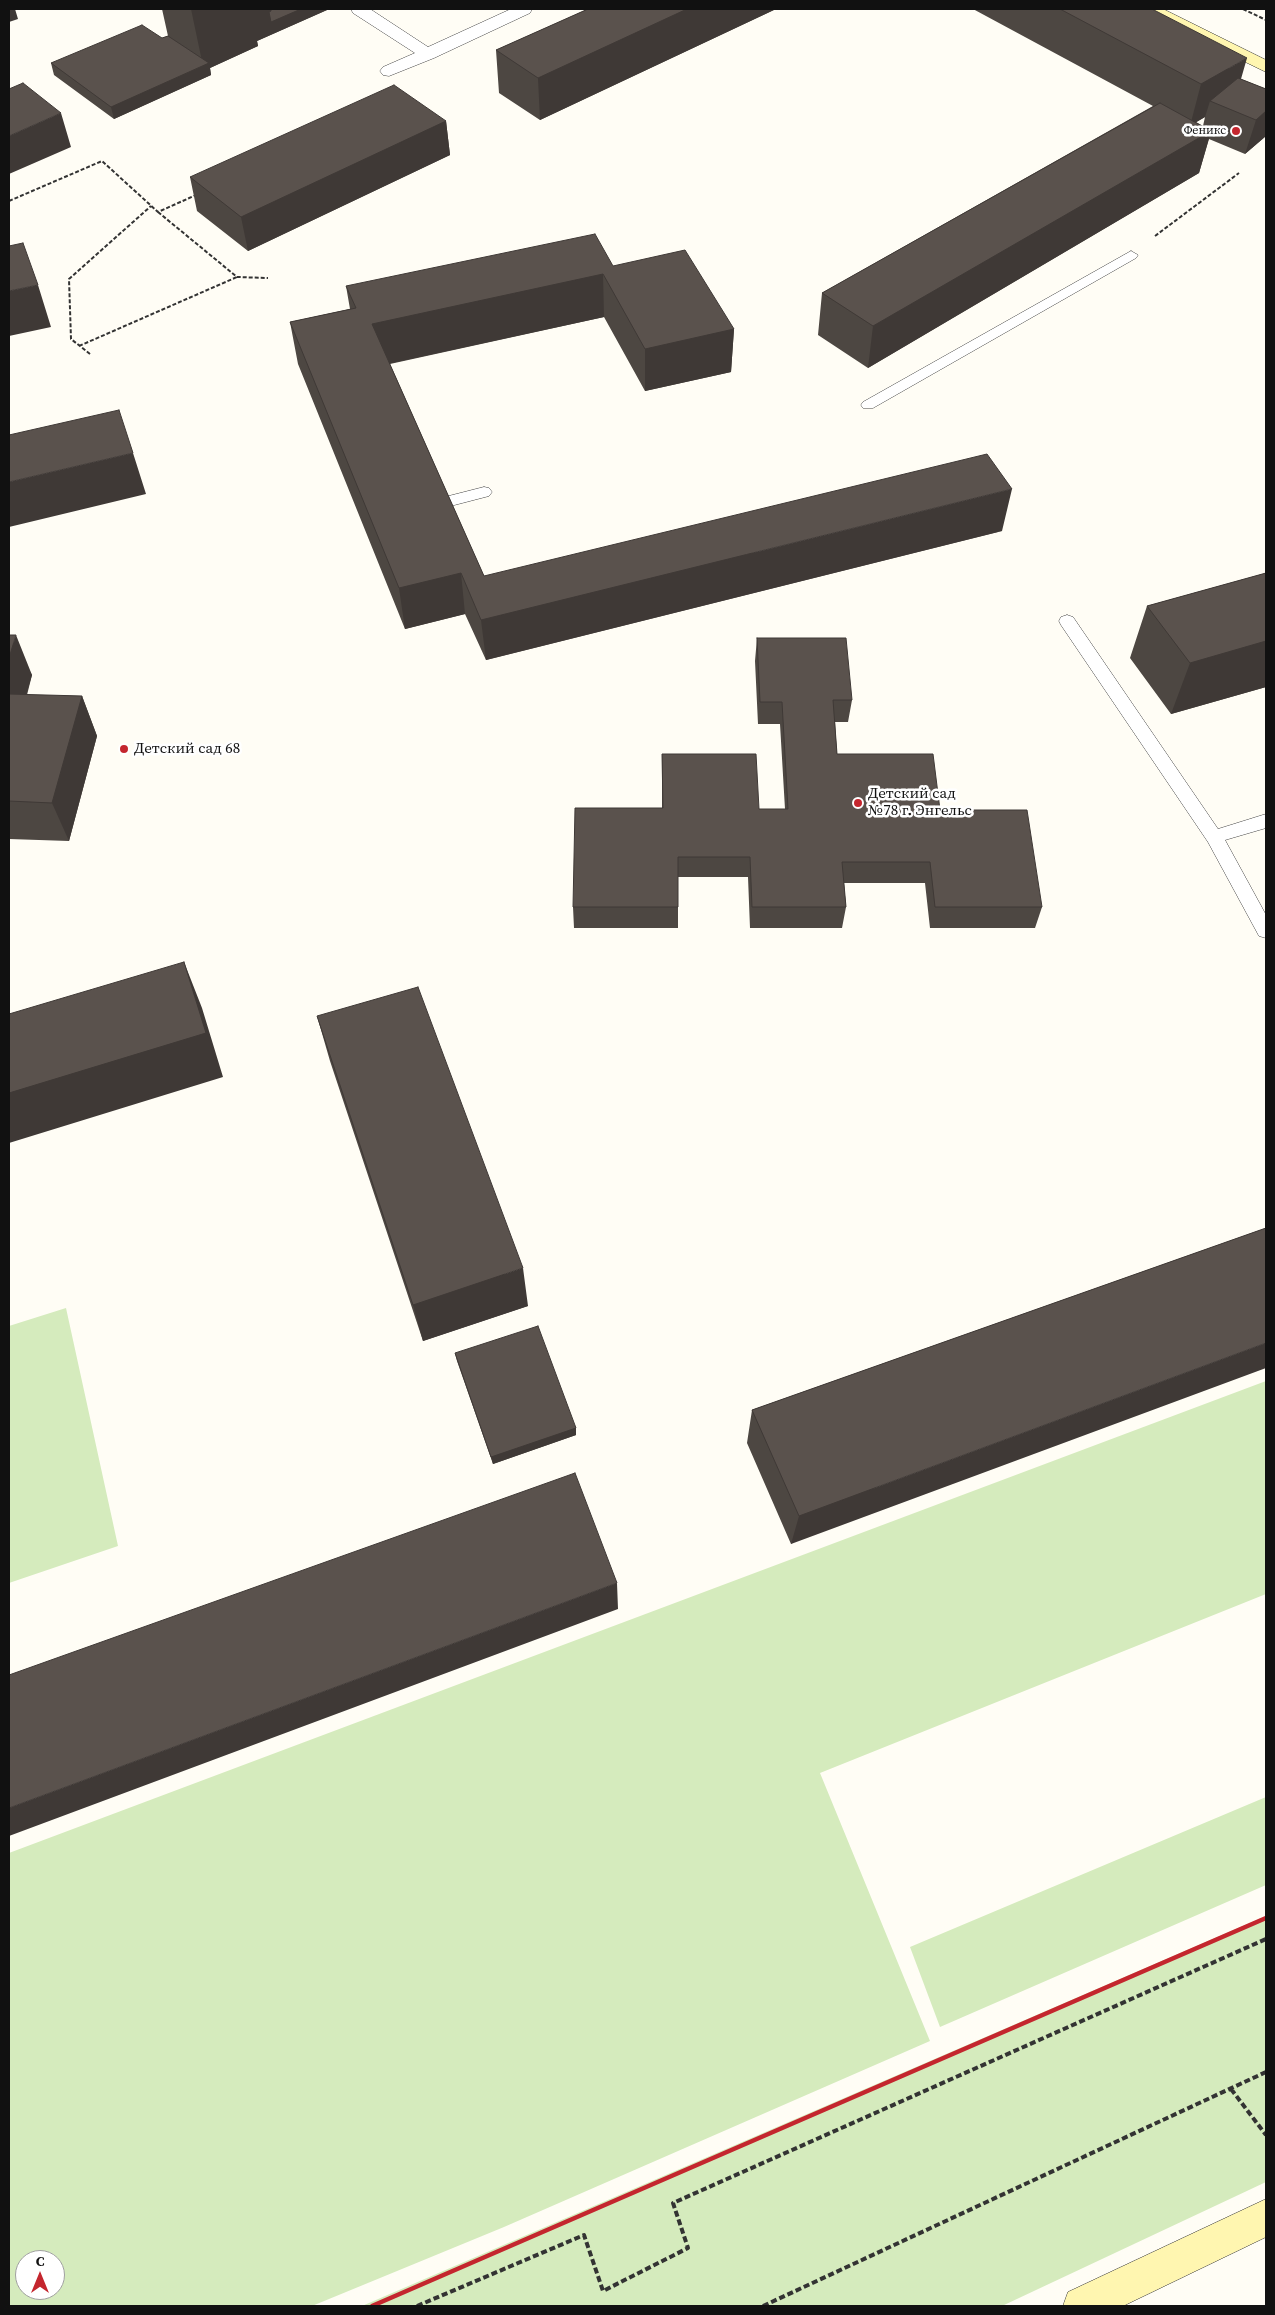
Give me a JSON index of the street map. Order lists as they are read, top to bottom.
{
  "places": ["Феникс", "Детский сад 68", "Детский сад №78 г. Энгельс"],
  "north": "top"
}
